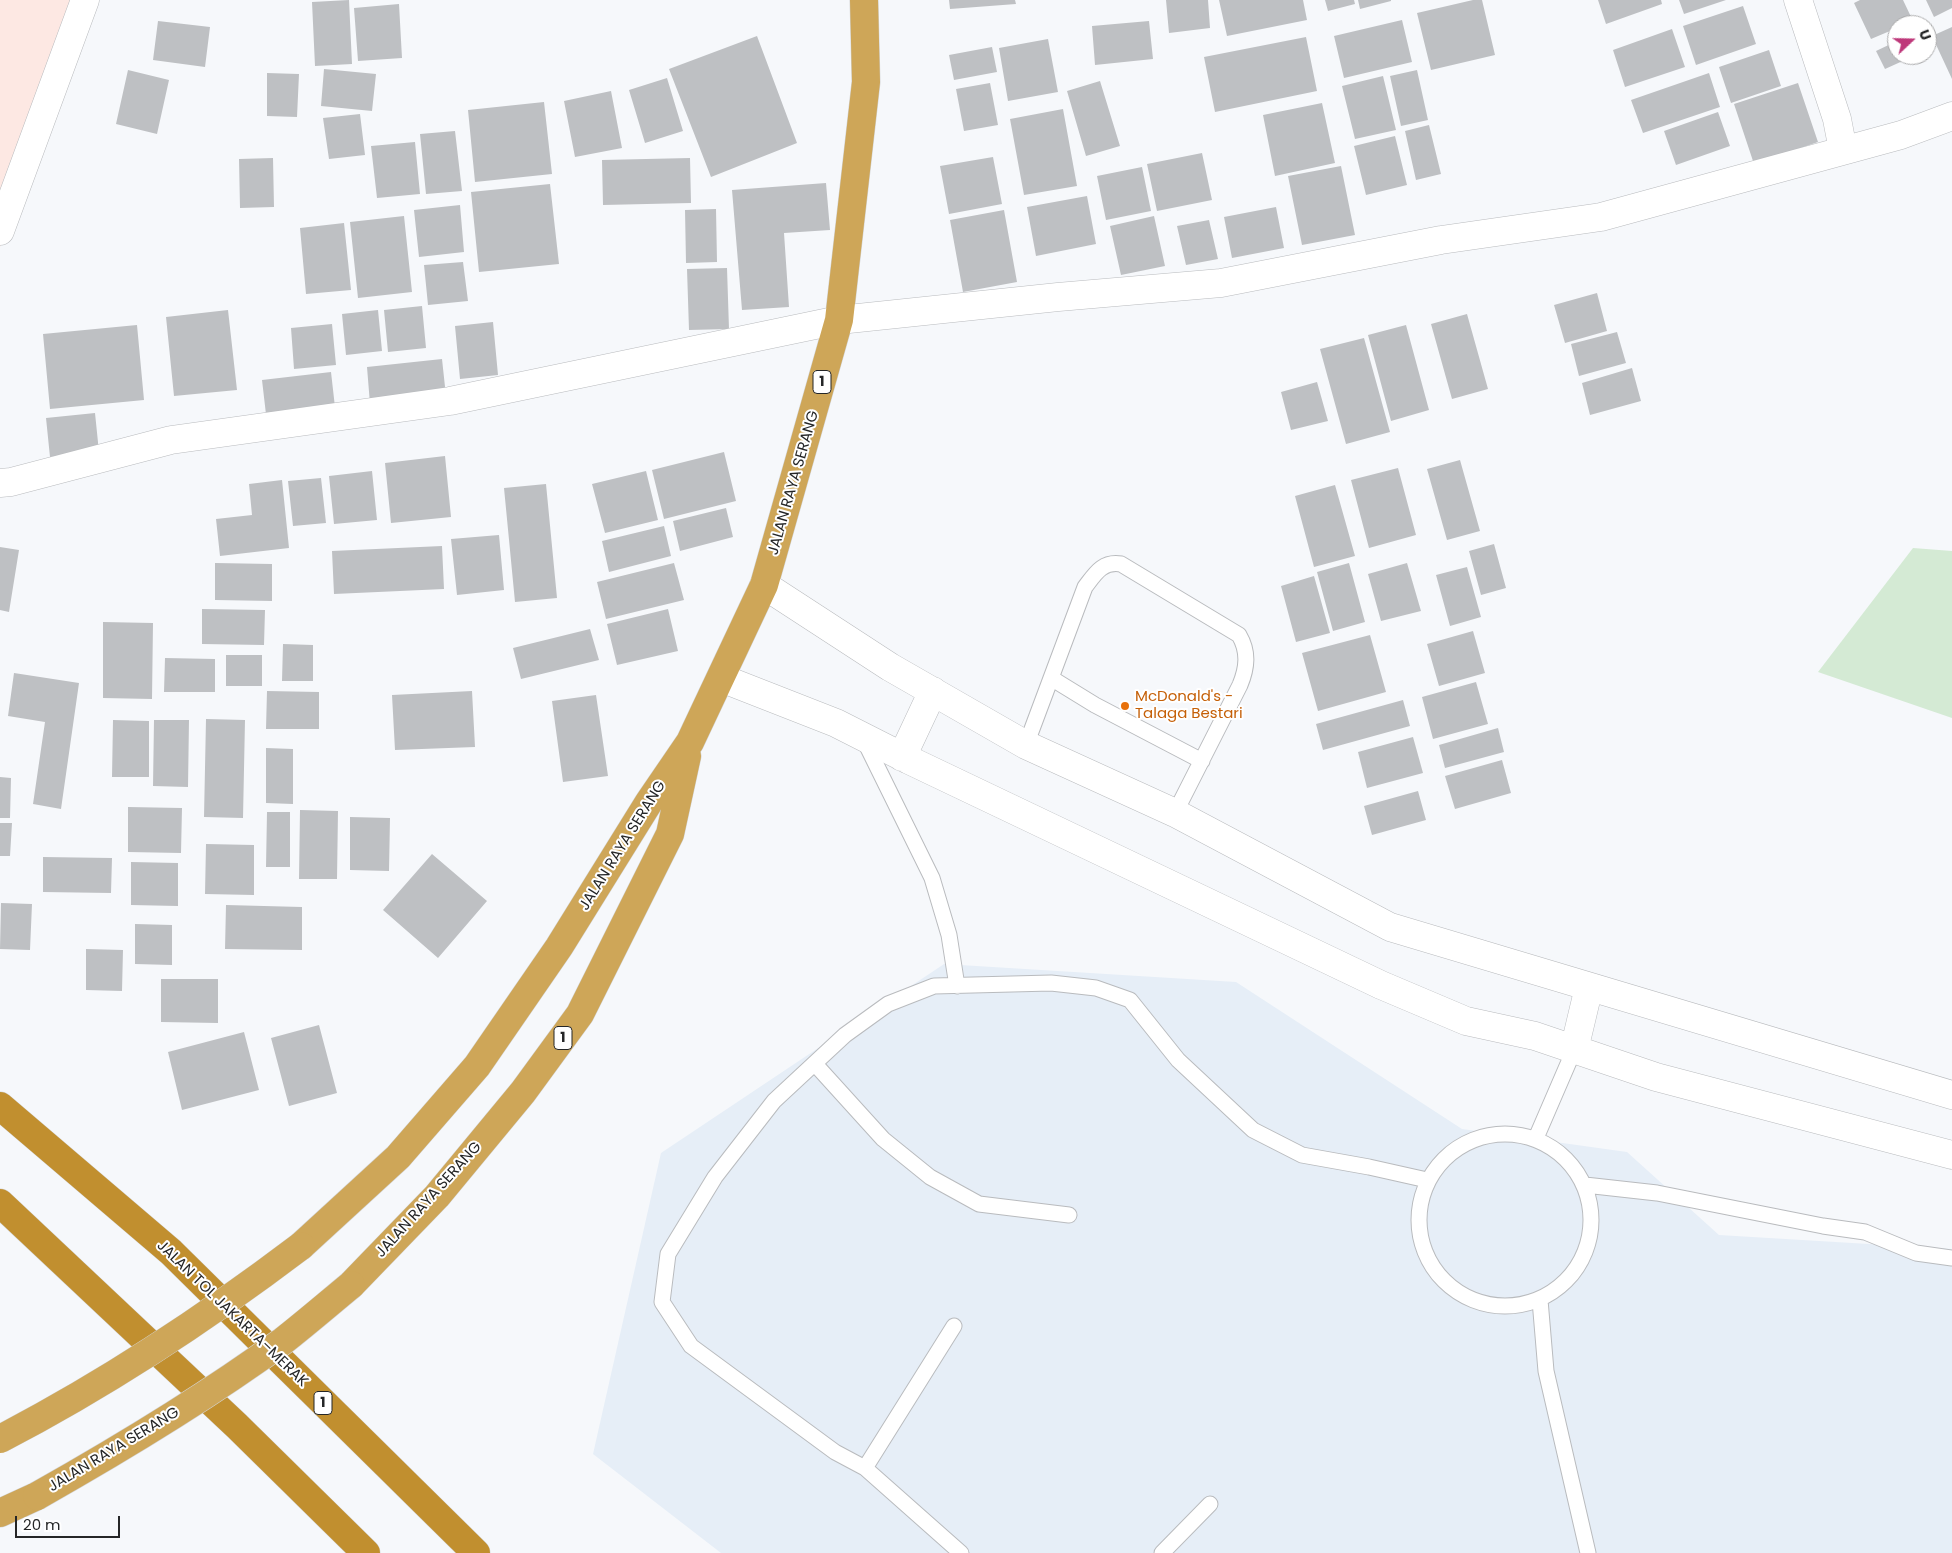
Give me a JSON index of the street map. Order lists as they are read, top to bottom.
{
  "streets": {
    "highway": ["1", "JALAN RAYA SERANG", "JALAN TOL JAKARTA–MERAK"]
  },
  "places": ["McDonald's - Talaga Bestari"],
  "scale_bar": "20 m",
  "north": "right"
}
